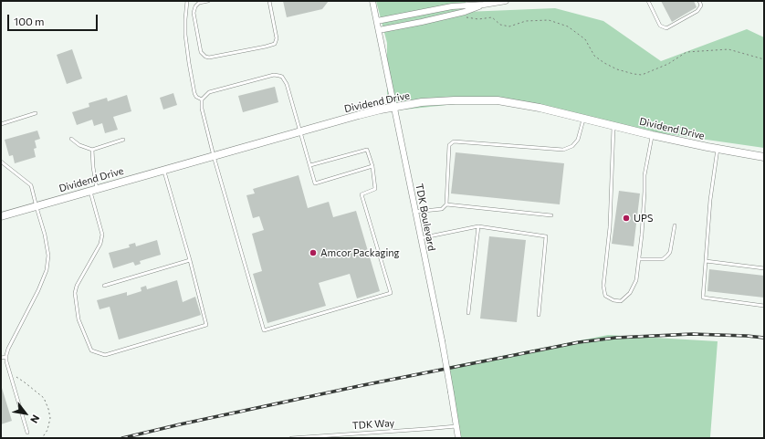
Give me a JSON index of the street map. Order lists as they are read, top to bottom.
{
  "streets": {
    "street": ["Dividend Drive", "TDK Boulevard"],
    "lane": ["TDK Way"]
  },
  "crossings": [
    ["Dividend Drive", "TDK Boulevard"],
    ["TDK Boulevard", "TDK Way"]
  ],
  "places": ["UPS", "Amcor Packaging"],
  "scale_bar": "100 m",
  "north": "bottom right"
}
